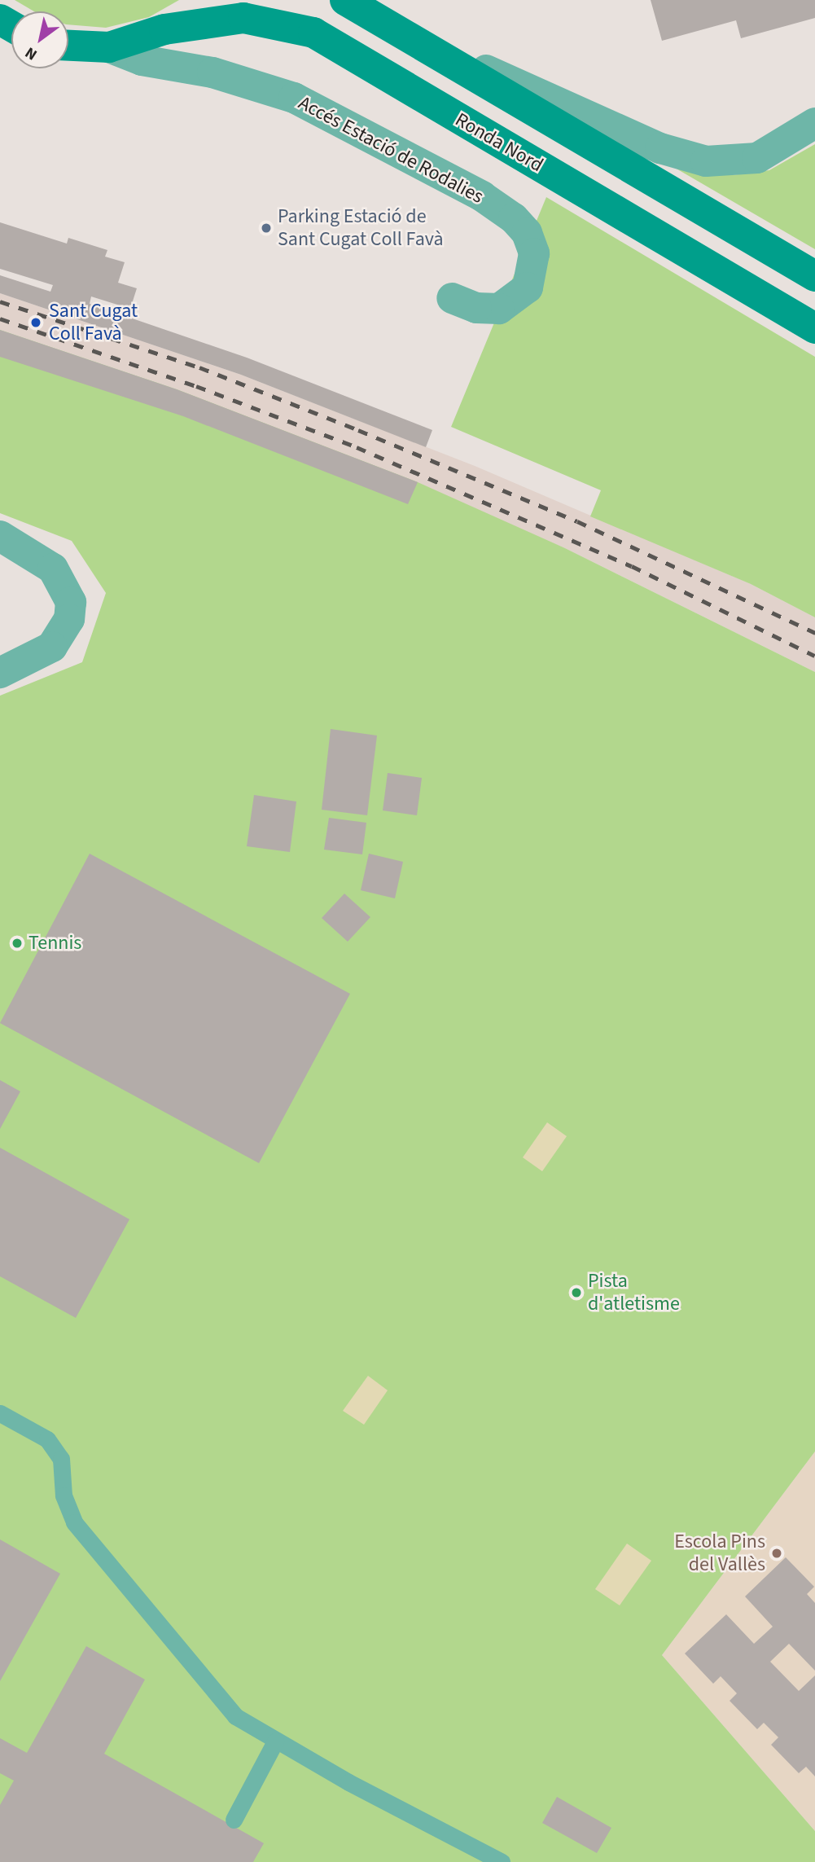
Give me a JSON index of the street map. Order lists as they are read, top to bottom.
{
  "streets": {
    "main road": ["Ronda Nord"],
    "street": ["Accés Estació de Rodalies"]
  },
  "crossings": [
    ["Ronda Nord", "Accés Estació de Rodalies"]
  ],
  "places": [
    "Parking Estació de Sant Cugat Coll Favà",
    "Sant Cugat Coll Favà",
    "Tennis",
    "Pista d'atletisme",
    "Escola Pins del Vallès"
  ],
  "north": "bottom left"
}
